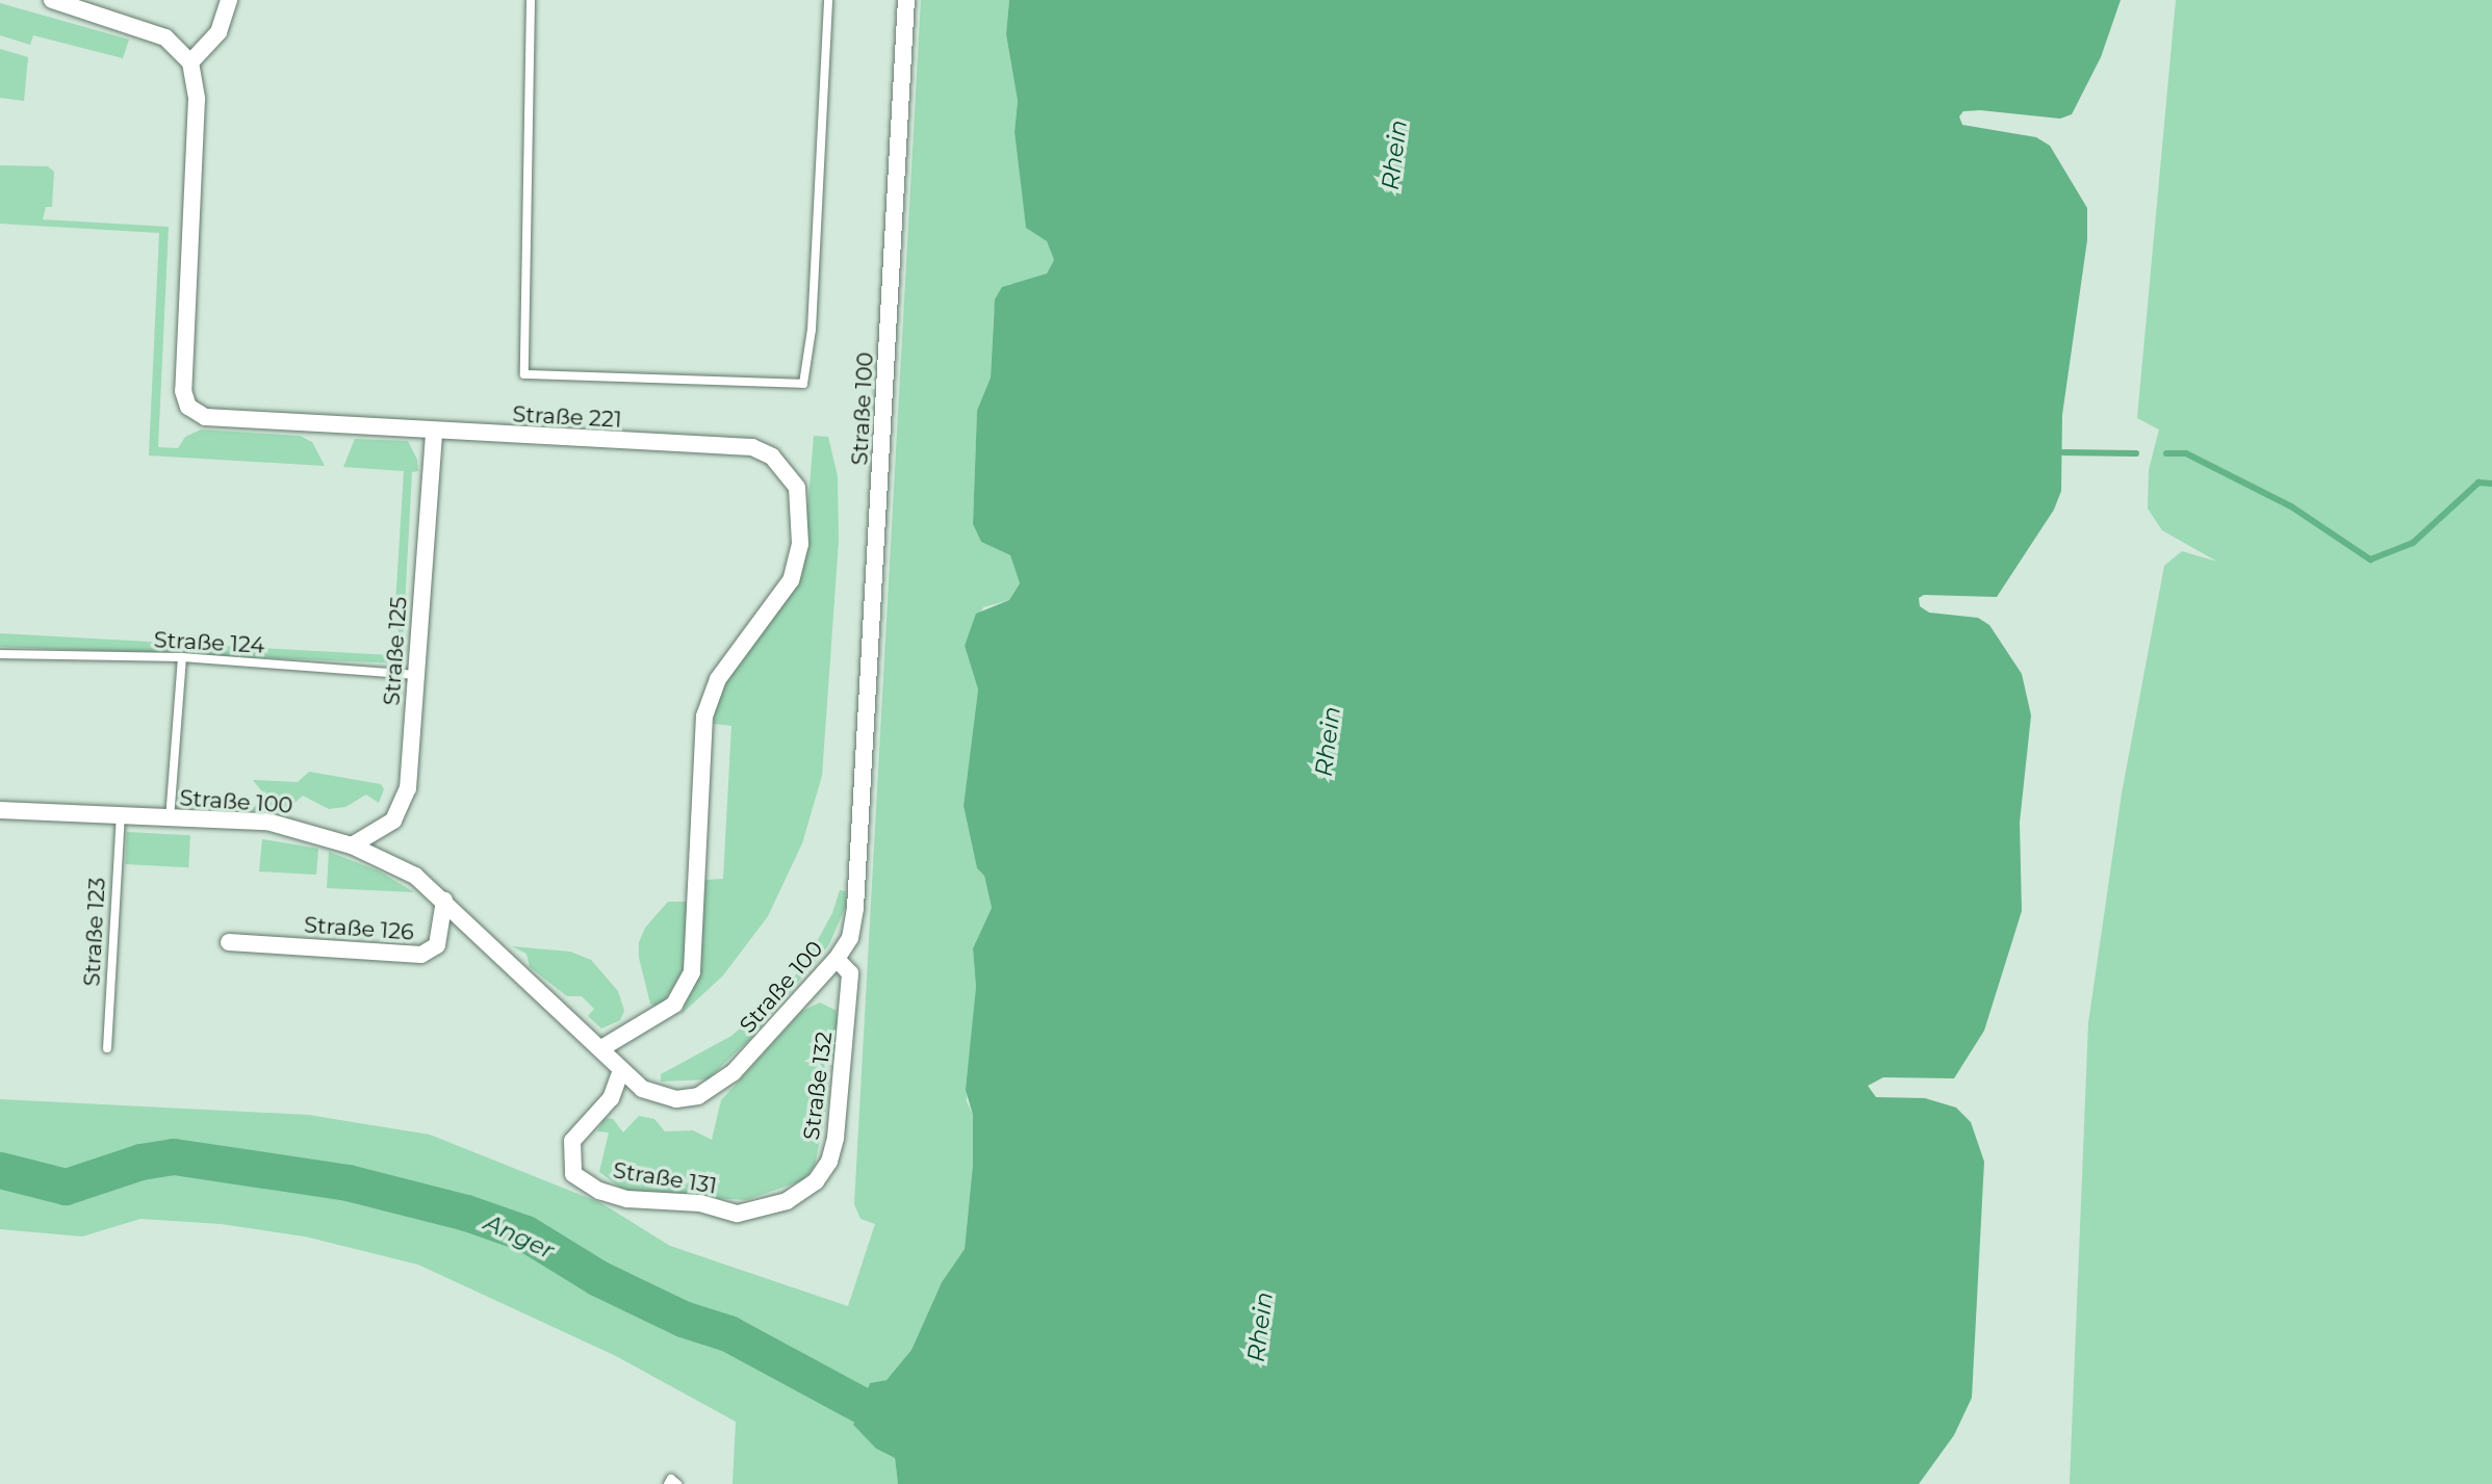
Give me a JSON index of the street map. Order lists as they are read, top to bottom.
{
  "streets": {
    "street": [
      "Straße 100",
      "Straße 221",
      "Straße 125",
      "Straße 126",
      "Straße 132",
      "Straße 131"
    ],
    "lane": ["Straße 124", "Straße 123"]
  },
  "crossings": [
    ["Straße 100", "Straße 221"],
    ["Straße 100", "Straße 125"],
    ["Straße 100", "Straße 126"],
    ["Straße 100", "Straße 123"],
    ["Straße 100", "Straße 132"],
    ["Straße 100", "Straße 131"],
    ["Straße 221", "Straße 125"],
    ["Straße 124", "Straße 125"],
    ["Straße 132", "Straße 131"]
  ],
  "water": ["Rhein", "Anger"]
}
